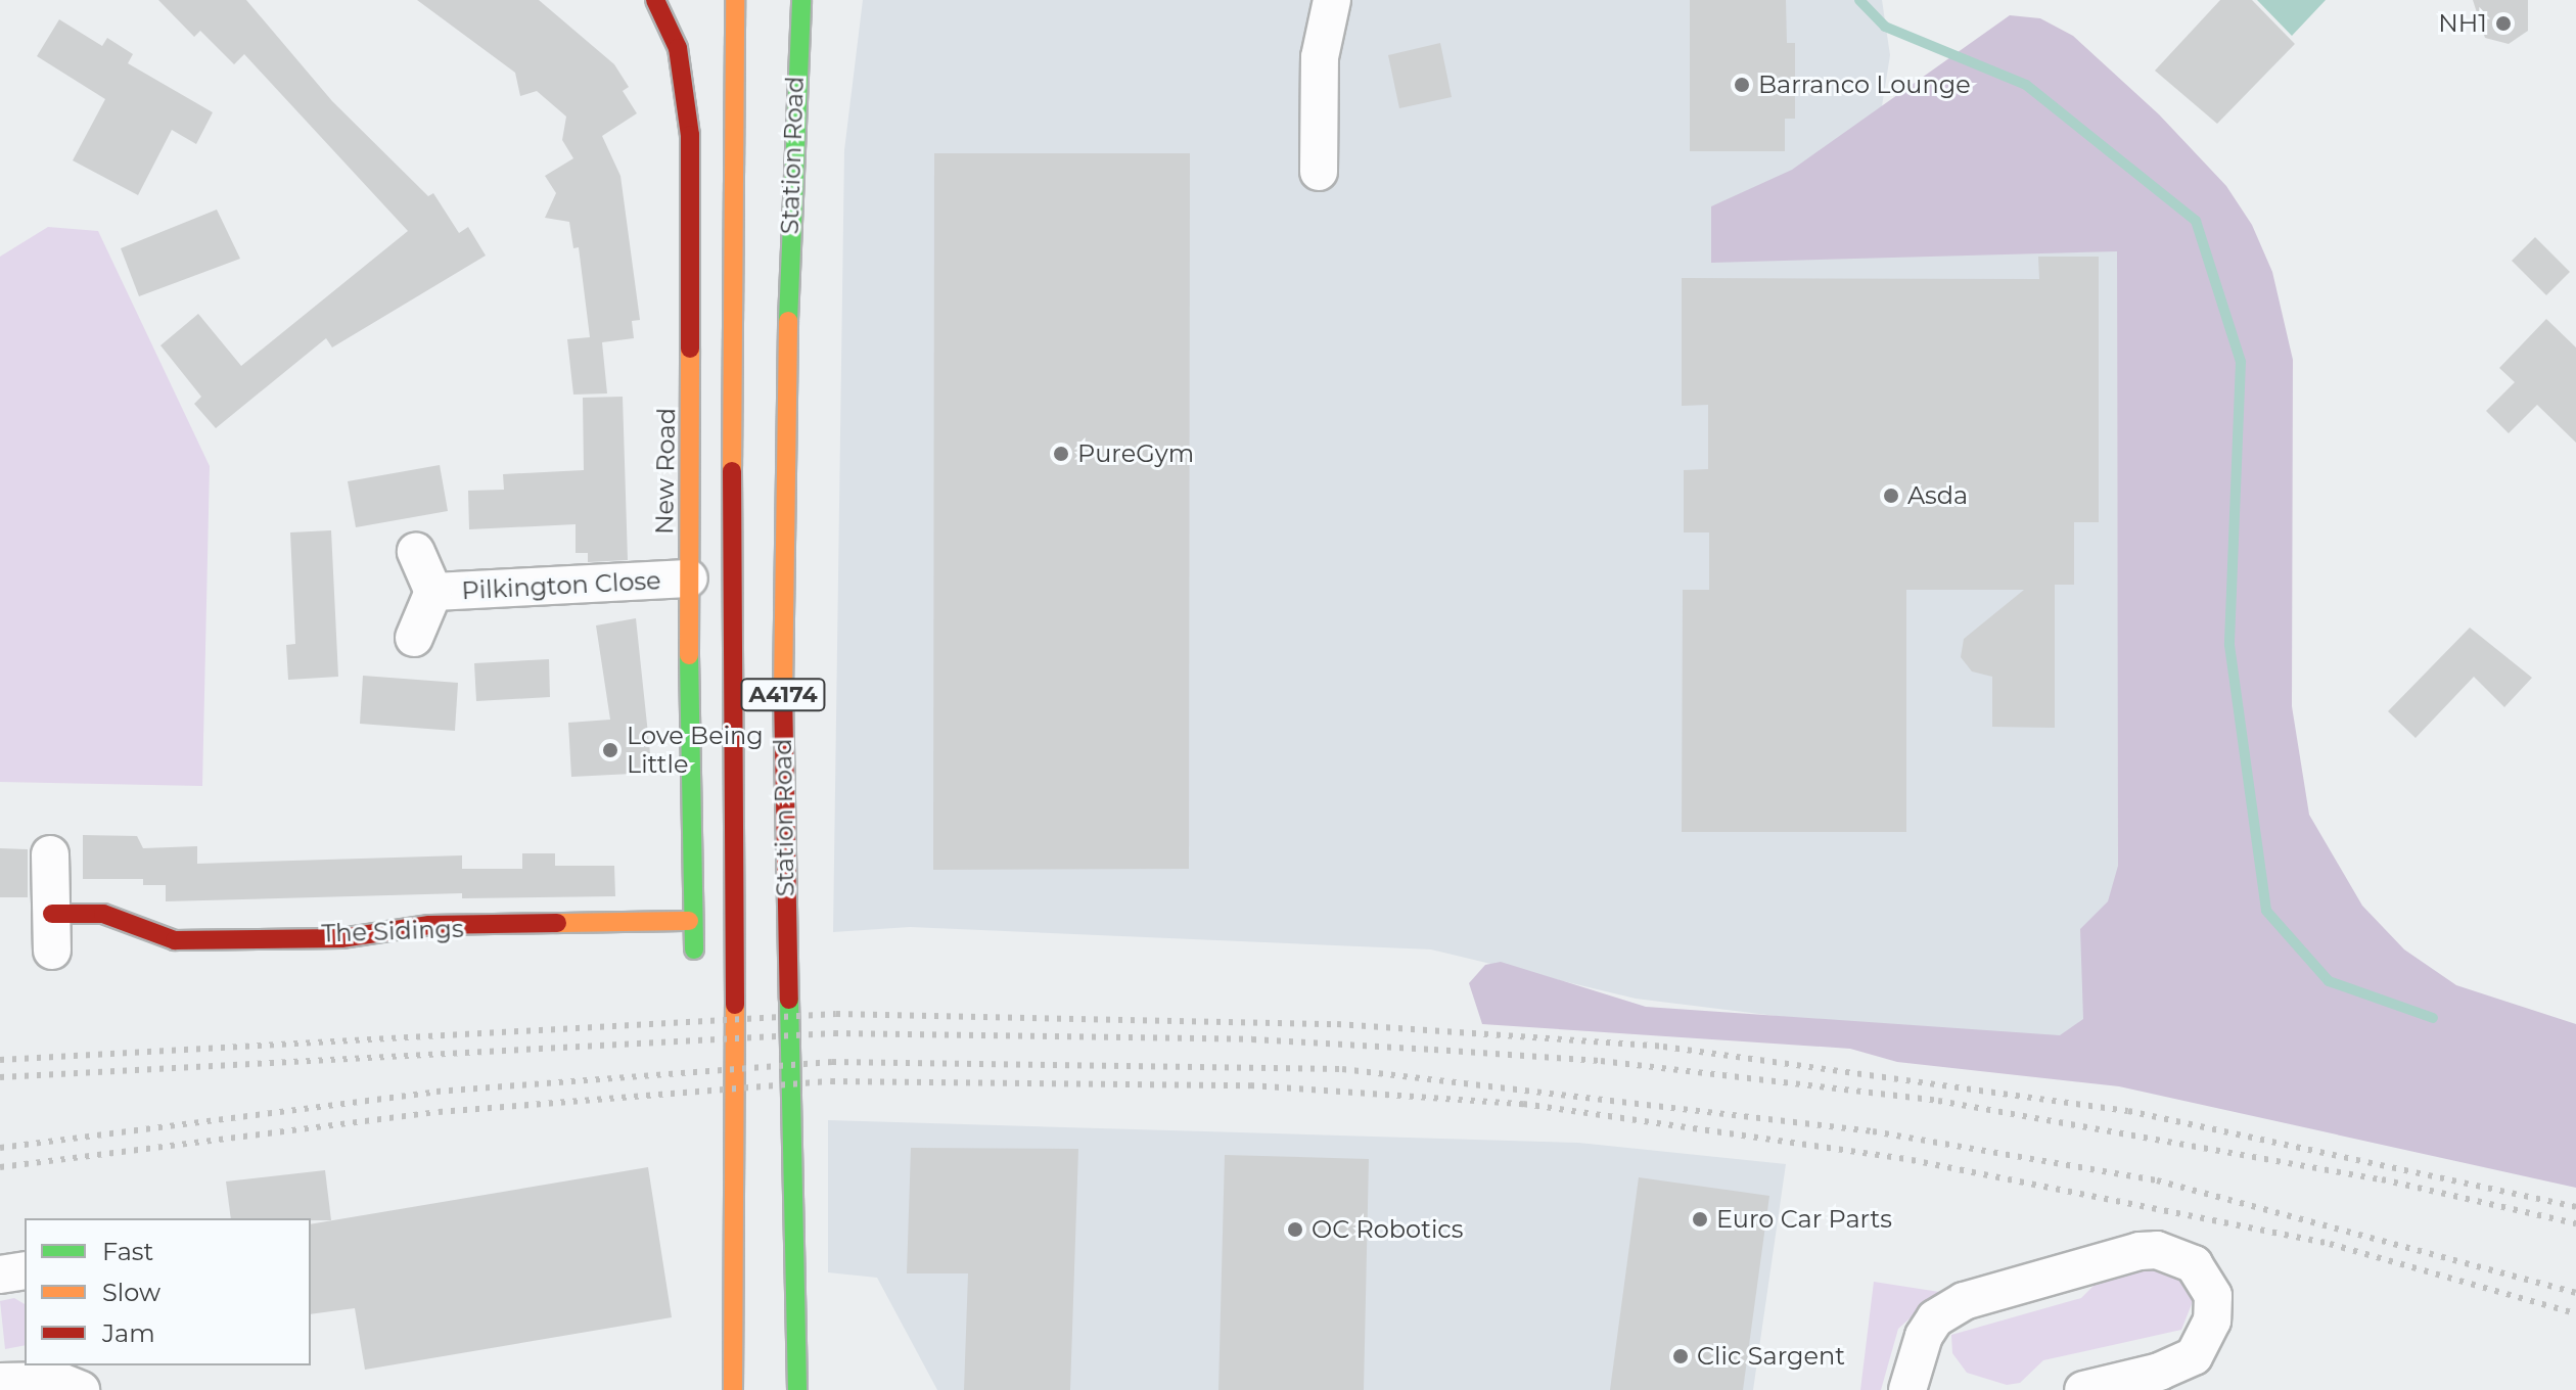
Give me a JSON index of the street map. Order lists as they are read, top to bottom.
{
  "streets": {
    "main road": [
      "Station Road",
      "New Road",
      "A4174",
      "The Sidings"
    ],
    "street": ["Pilkington Close"]
  },
  "crossings": [
    ["New Road", "Pilkington Close"],
    ["New Road", "The Sidings"]
  ],
  "places": [
    "NH1",
    "Barranco Lounge",
    "PureGym",
    "Asda",
    "Love Being Little",
    "Euro Car Parts",
    "OC Robotics",
    "Clic Sargent"
  ],
  "legend": ["Fast", "Slow", "Jam"]
}
